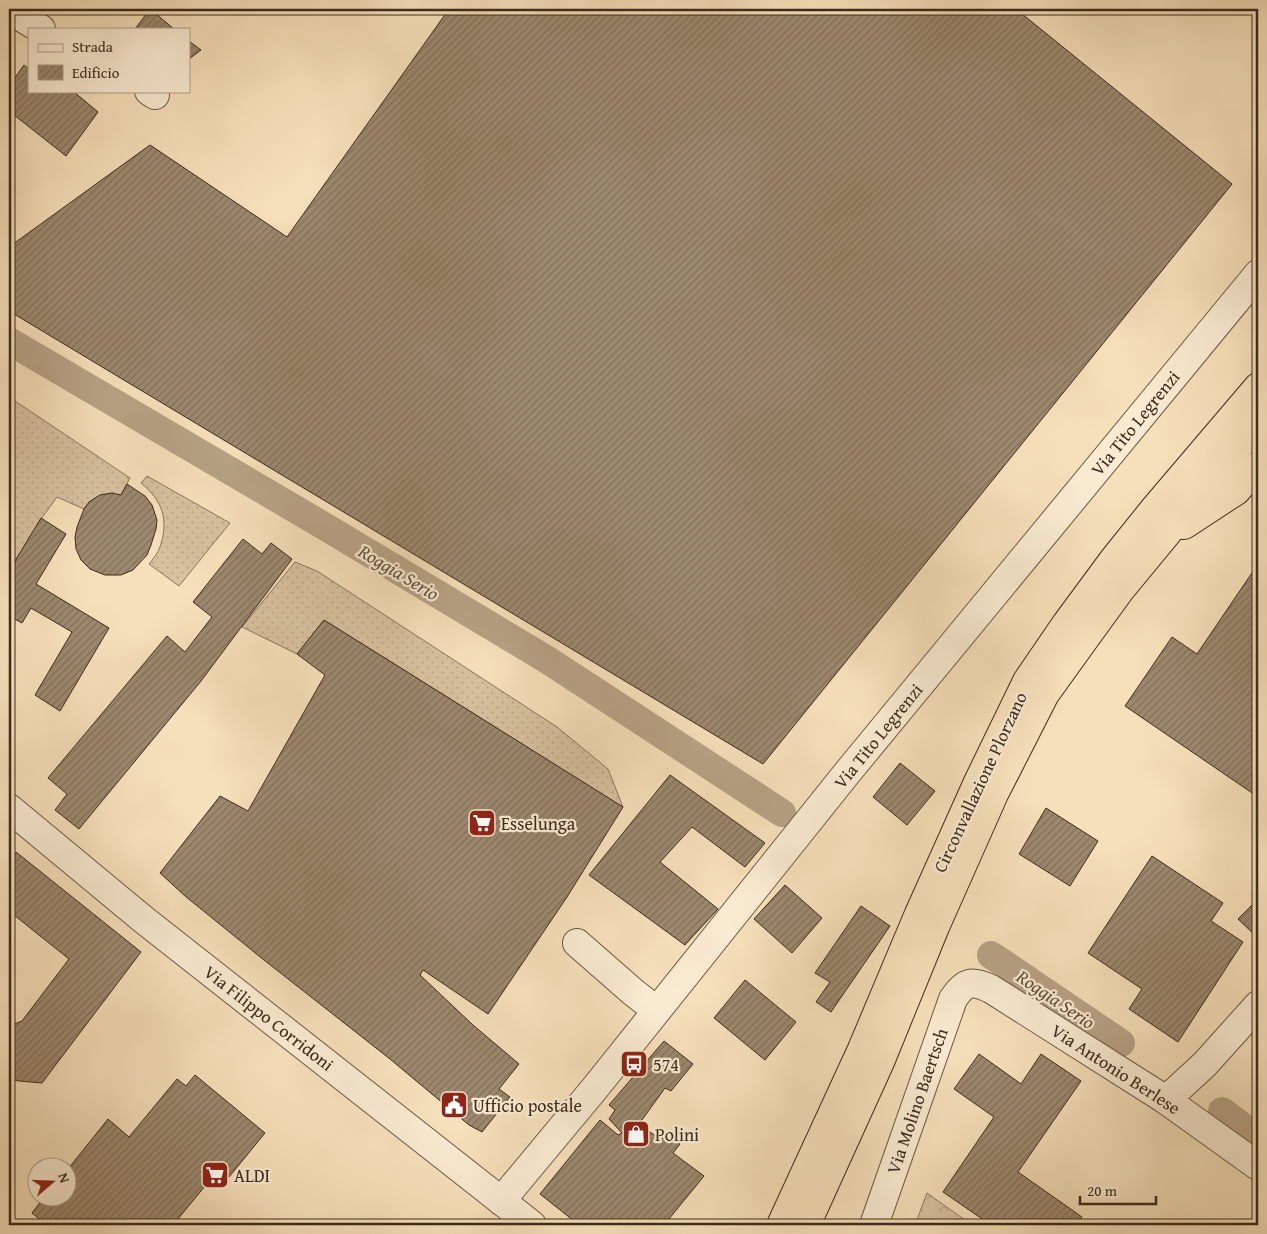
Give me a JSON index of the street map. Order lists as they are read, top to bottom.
{
  "streets": {
    "highway": ["Circonvallazione Plorzano"],
    "street": [
      "Via Tito Legrenzi",
      "Via Filippo Corridoni",
      "Via Antonio Berlese",
      "Via Molino Baertsch"
    ]
  },
  "crossings": [
    ["Via Tito Legrenzi", "Via Filippo Corridoni"],
    ["Via Antonio Berlese", "Via Molino Baertsch"]
  ],
  "water": ["Roggia Serio"],
  "places": {
    "supermarket": ["Esselunga", "ALDI"],
    "bus stop": ["574"],
    "public building": ["Ufficio postale"],
    "shop": ["Polini"]
  },
  "legend": ["Strada", "Edificio"],
  "scale_bar": "20 m",
  "north": "right"
}
